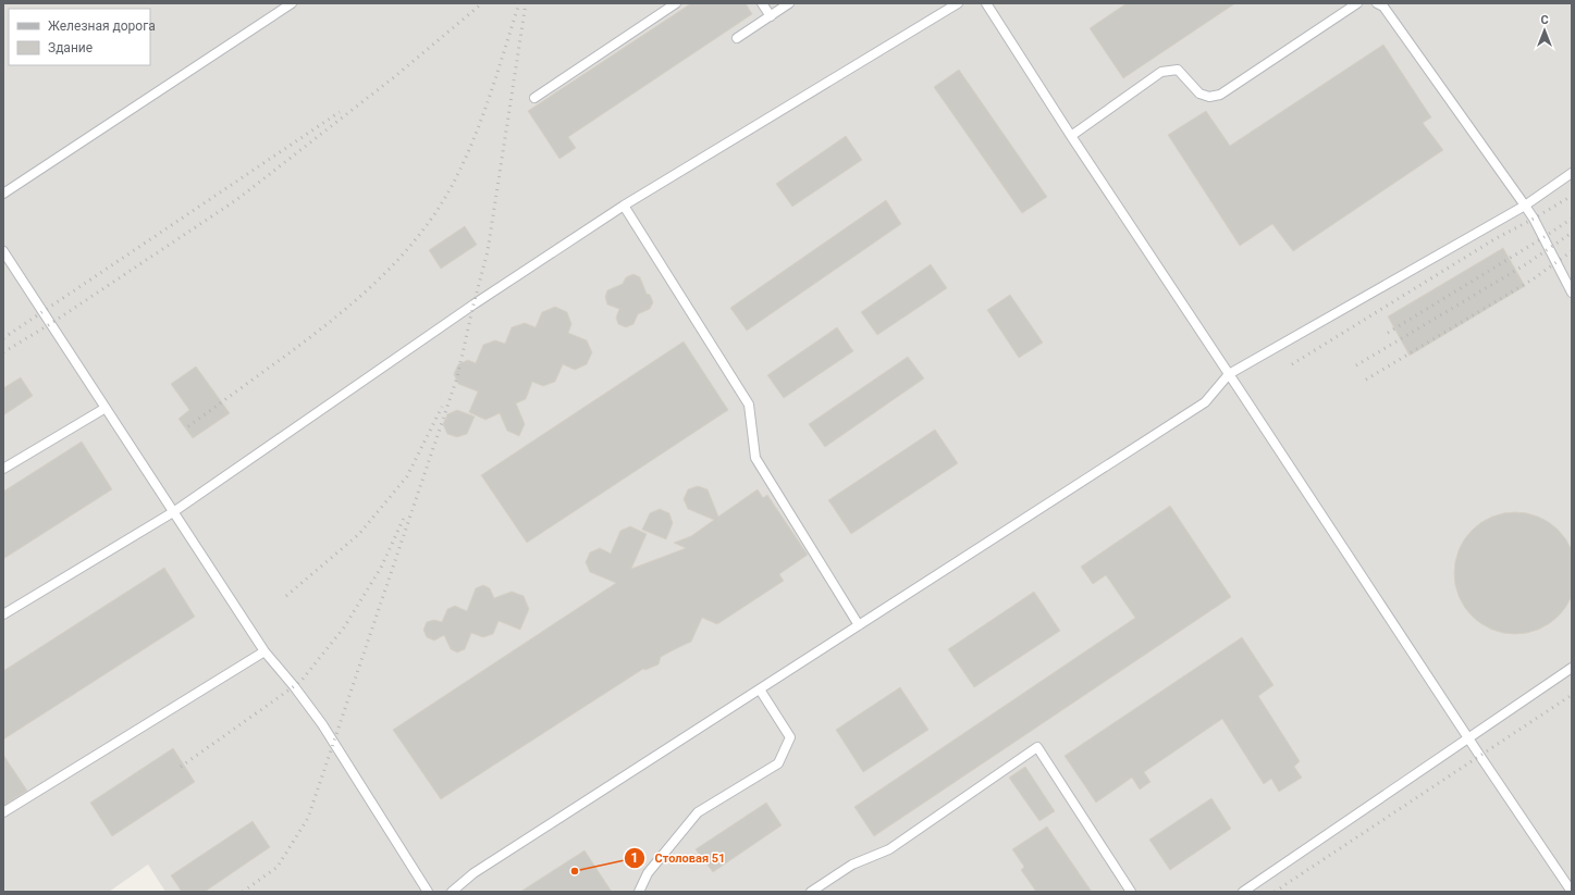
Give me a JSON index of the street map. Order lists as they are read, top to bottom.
{
  "places": ["Столовая 51"],
  "legend": ["Железная дорога", "Здание"],
  "north": "top"
}
